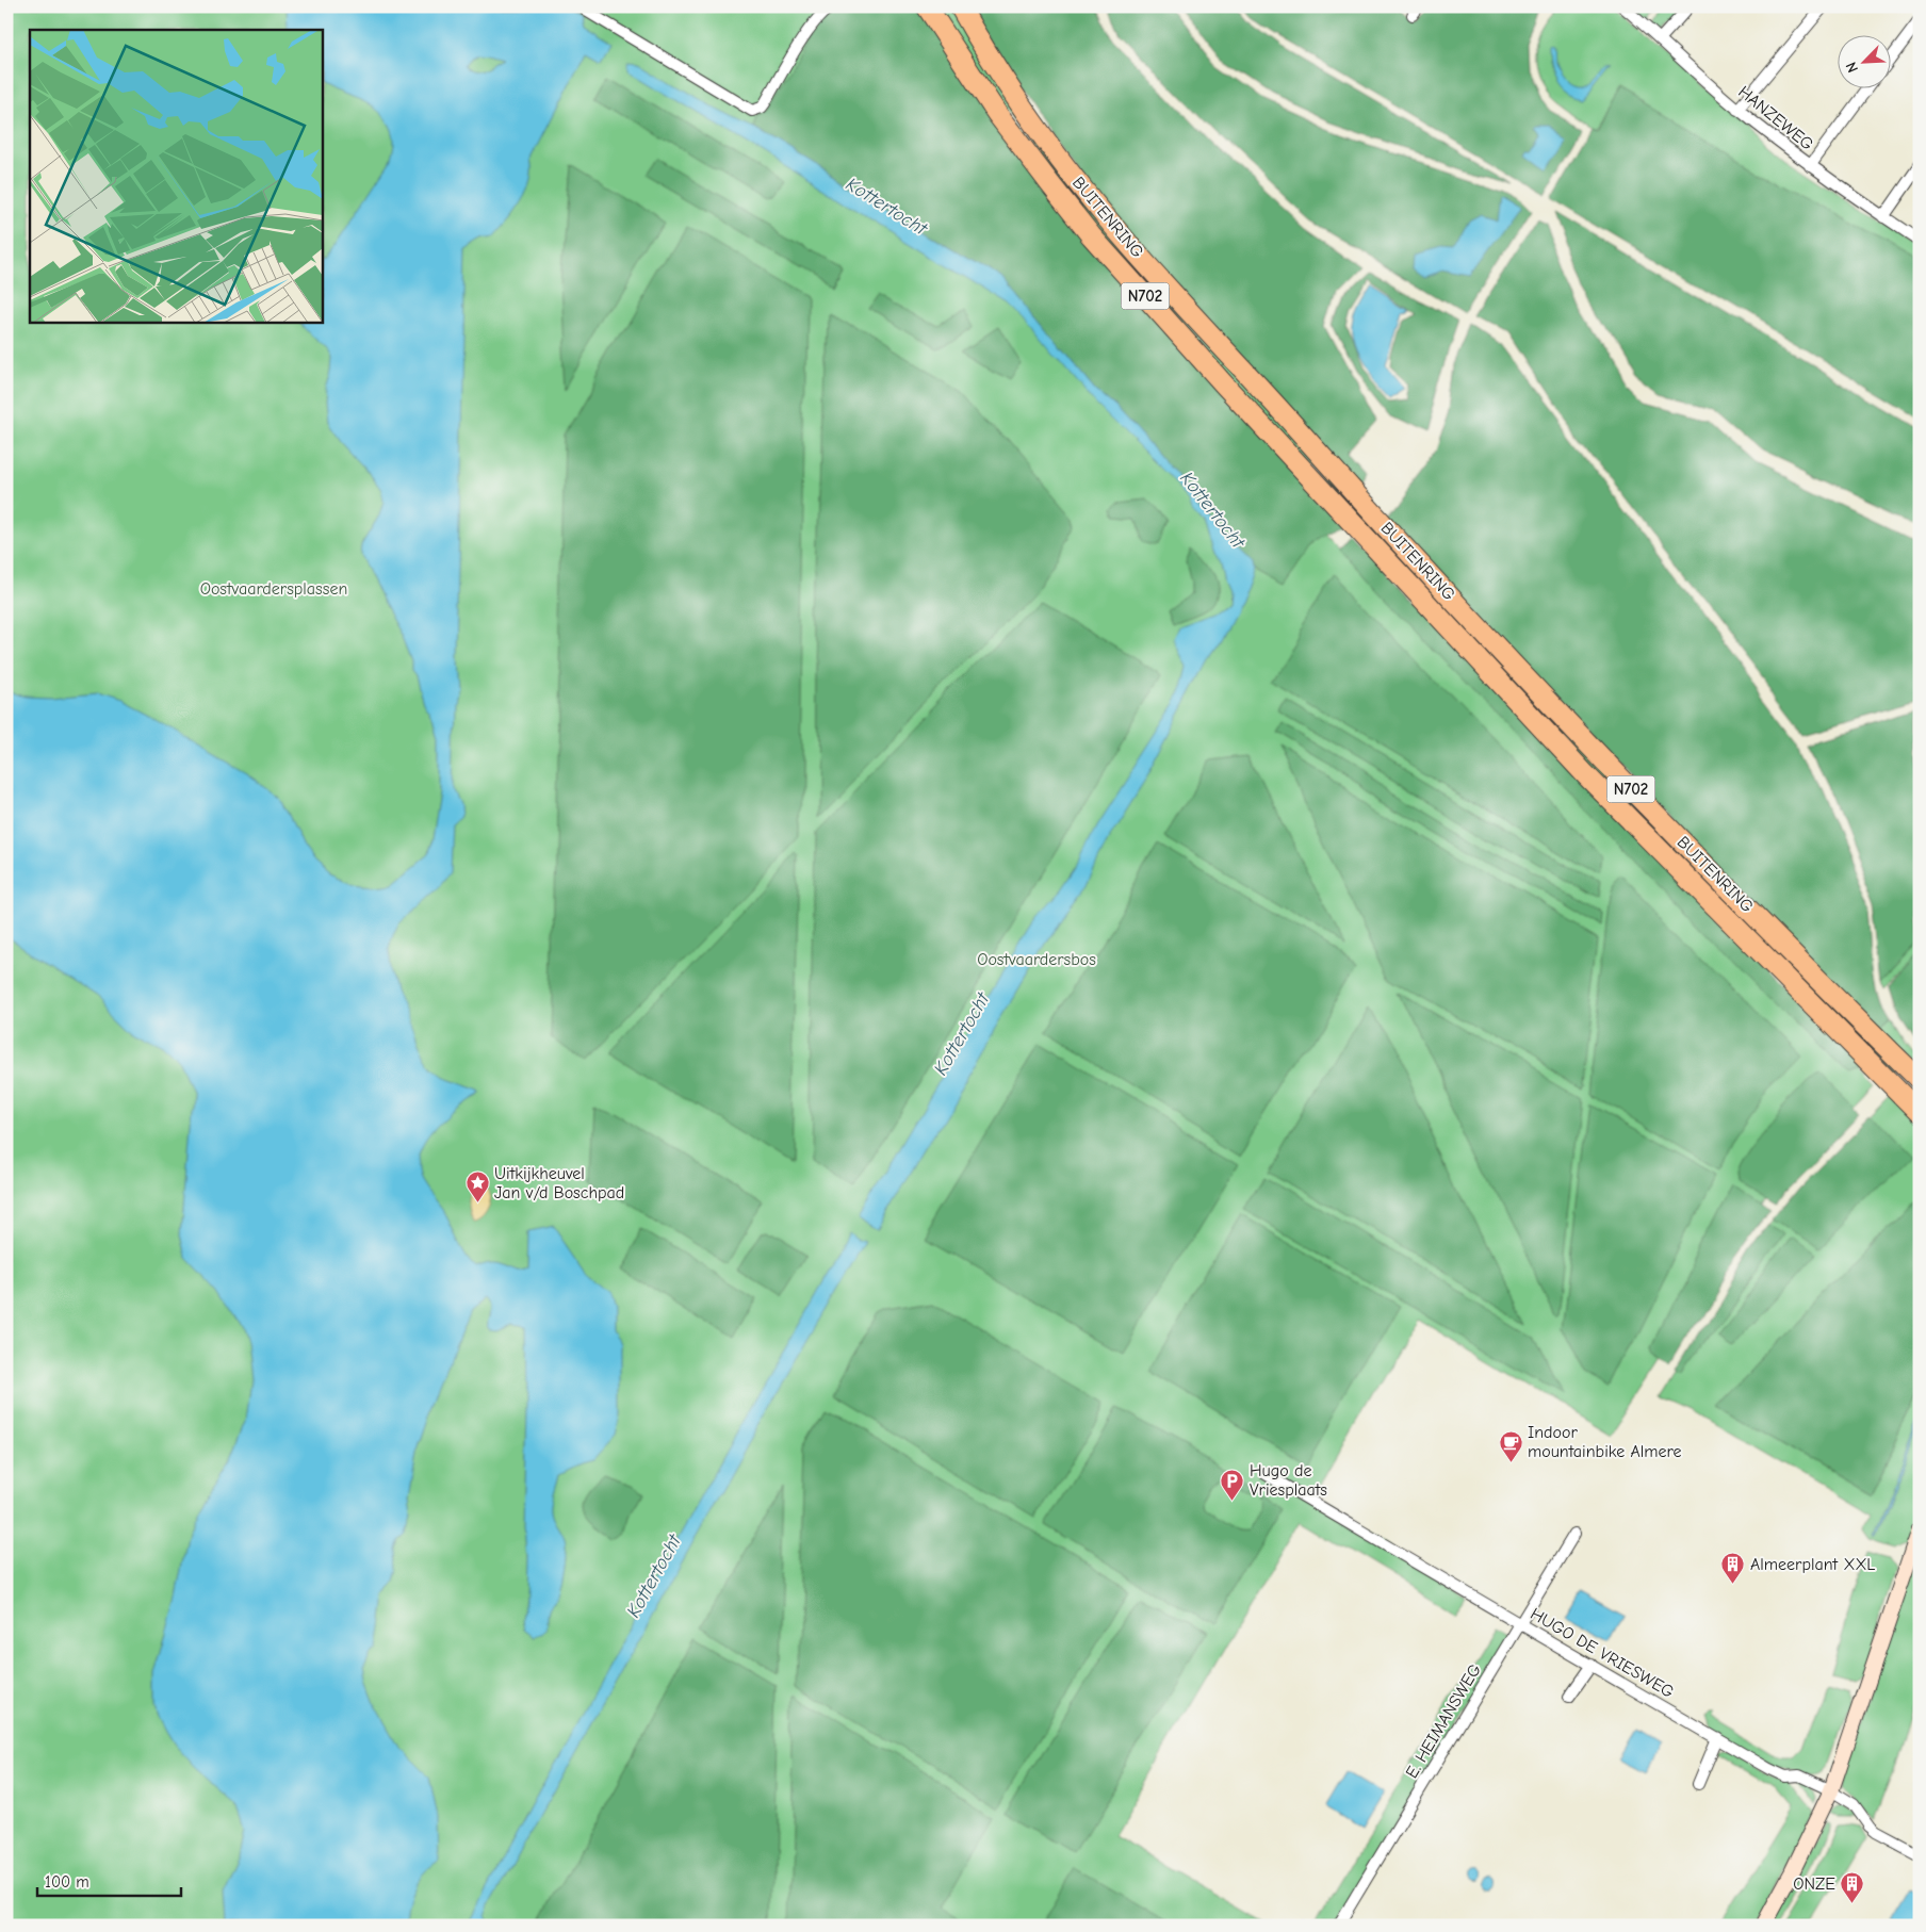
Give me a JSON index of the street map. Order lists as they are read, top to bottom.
{
  "streets": {
    "highway": ["BUITENRING", "N702"],
    "street": ["HANZEWEG", "HUGO DE VRIESWEG", "E. HEIMANSWEG"]
  },
  "crossings": [
    ["HUGO DE VRIESWEG", "E. HEIMANSWEG"]
  ],
  "water": ["Kottertocht"],
  "parks": ["Oostvaardersplassen", "Oostvaardersbos"],
  "places": {
    "place": ["Uitkijkheuvel Jan v/d Boschpad"],
    "cafe": ["Indoor mountainbike Almere"],
    "parking": ["Hugo de Vriesplaats"],
    "building": ["Almeerplant XXL", "ONZE"]
  },
  "scale_bar": "100 m",
  "north": "bottom left"
}
